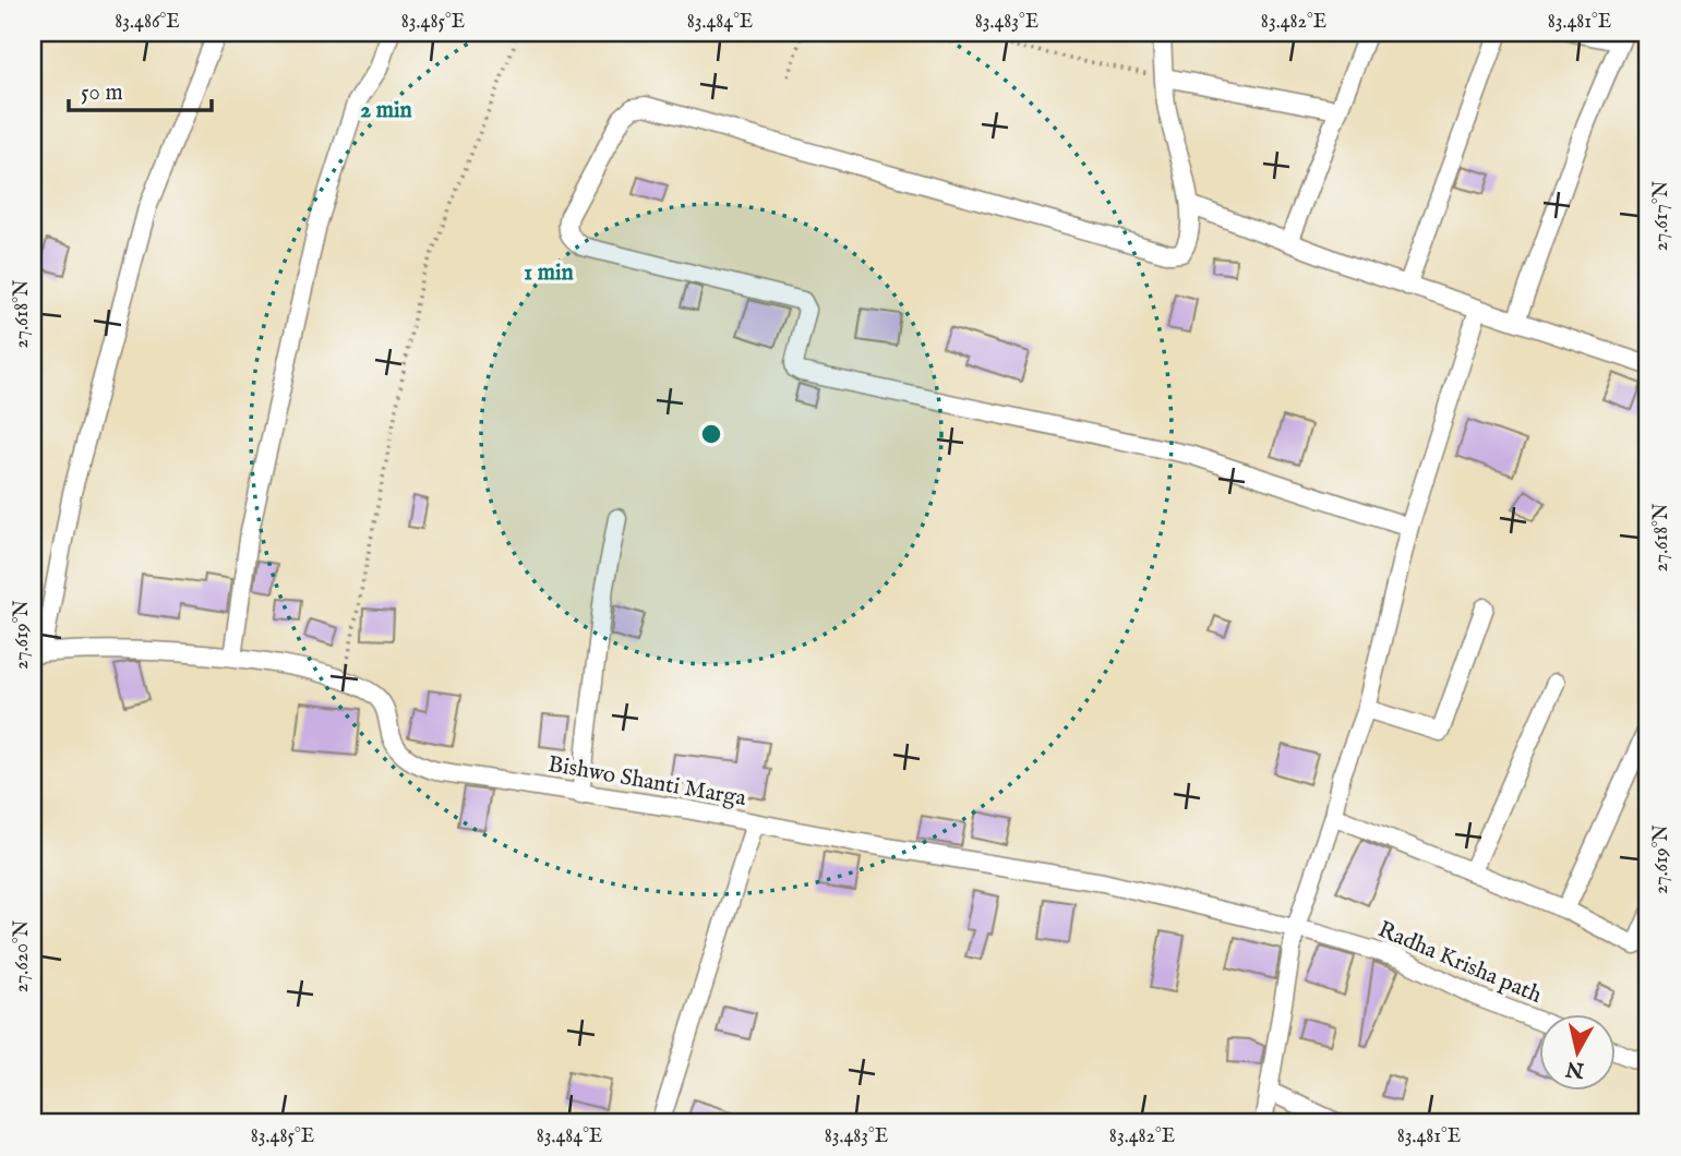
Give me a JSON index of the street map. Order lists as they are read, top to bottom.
{
  "streets": {
    "street": ["Bishwo Shanti Marga", "Radha Krisha path"]
  },
  "crossings": [
    ["Bishwo Shanti Marga", "Radha Krisha path"]
  ],
  "scale_bar": "50 m",
  "north": "bottom",
  "coordinates": [
    "83.486°E",
    "83.485°E",
    "83.484°E",
    "83.483°E",
    "83.482°E",
    "83.481°E",
    "27.617°N",
    "27.618°N",
    "27.619°N",
    "27.620°N"
  ],
  "rings": ["2 min", "1 min"]
}
